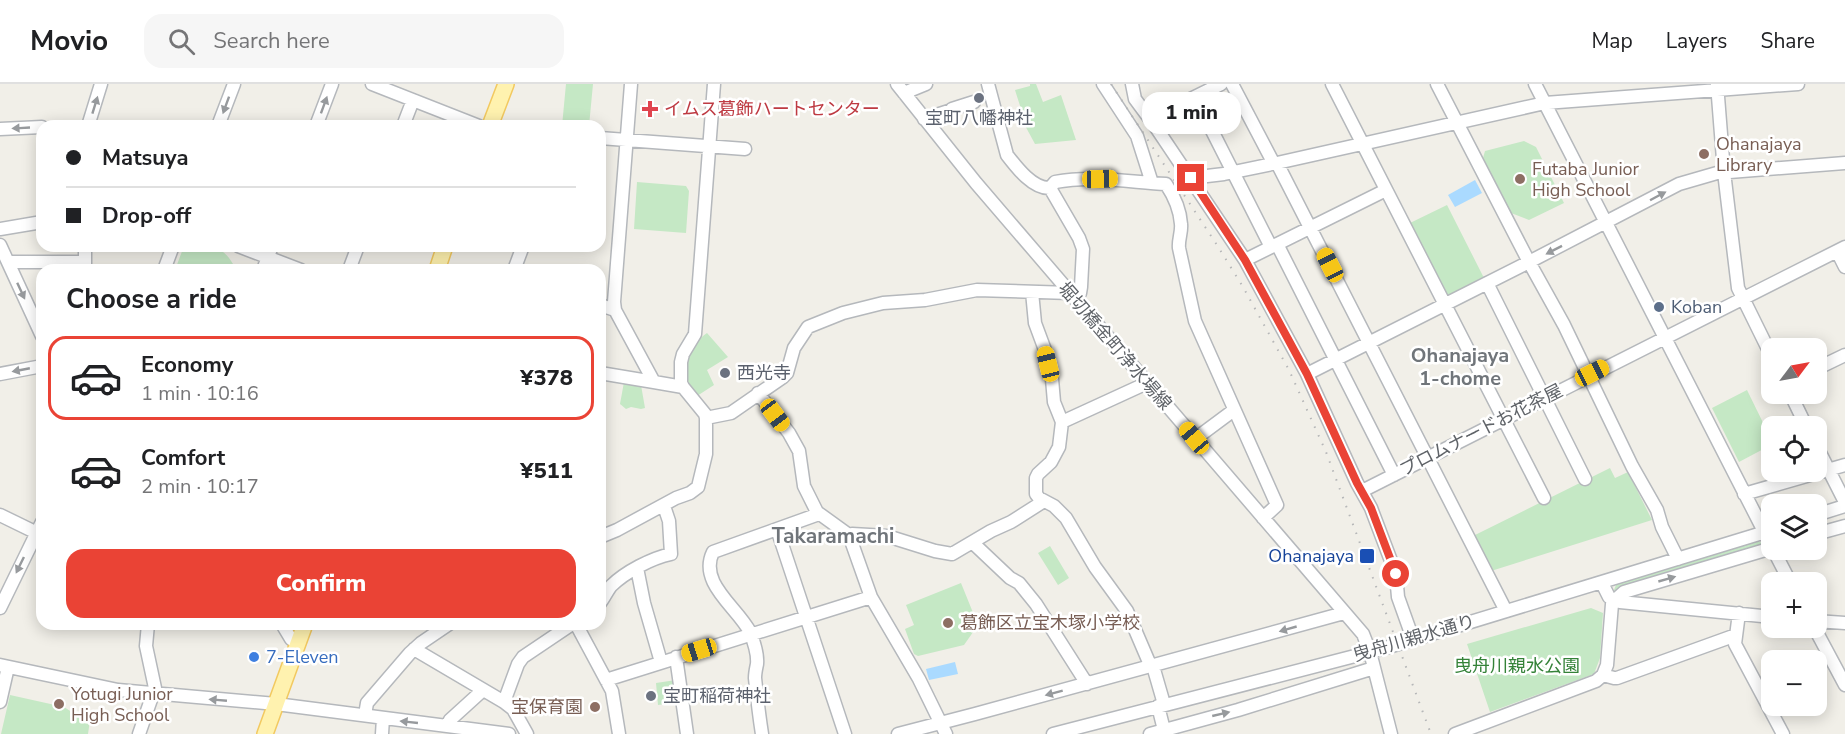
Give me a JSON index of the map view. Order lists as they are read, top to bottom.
{
  "streets": {
    "street": ["堀切橋金町浄水場線", "プロムナードお花茶屋", "曳舟川親水通り"]
  },
  "crossings": [
    ["堀切橋金町浄水場線", "曳舟川親水通り"]
  ],
  "districts": ["Ohanajaya 1-chome", "Takaramachi"],
  "parks": ["曳舟川親水公園"],
  "places": {
    "other": [
      "宝町八幡神社",
      "Ohanajaya Library",
      "Futaba Junior High School",
      "Koban",
      "西光寺",
      "葛飾区立宝木塚小学校",
      "7-Eleven",
      "宝町稲荷神社",
      "Yotugi Junior High School",
      "宝保育園"
    ],
    "health": ["イムス葛飾ハートセンター"],
    "transit": ["Ohanajaya"]
  },
  "north": "top right",
  "page": {
    "header": "Movio",
    "search": "Search here",
    "nav": ["Map", "Layers", "Share"],
    "bubble": "1 min",
    "banner": ["Matsuya", "Drop-off"],
    "heading": "Choose a ride",
    "list": [
      {
        "name": "Economy",
        "note": "1 min · 10:16",
        "value": "¥378"
      },
      {
        "name": "Comfort",
        "note": "2 min · 10:17",
        "value": "¥511"
      }
    ],
    "map_buttons": ["+", "−"],
    "buttons": "Confirm"
  }
}
